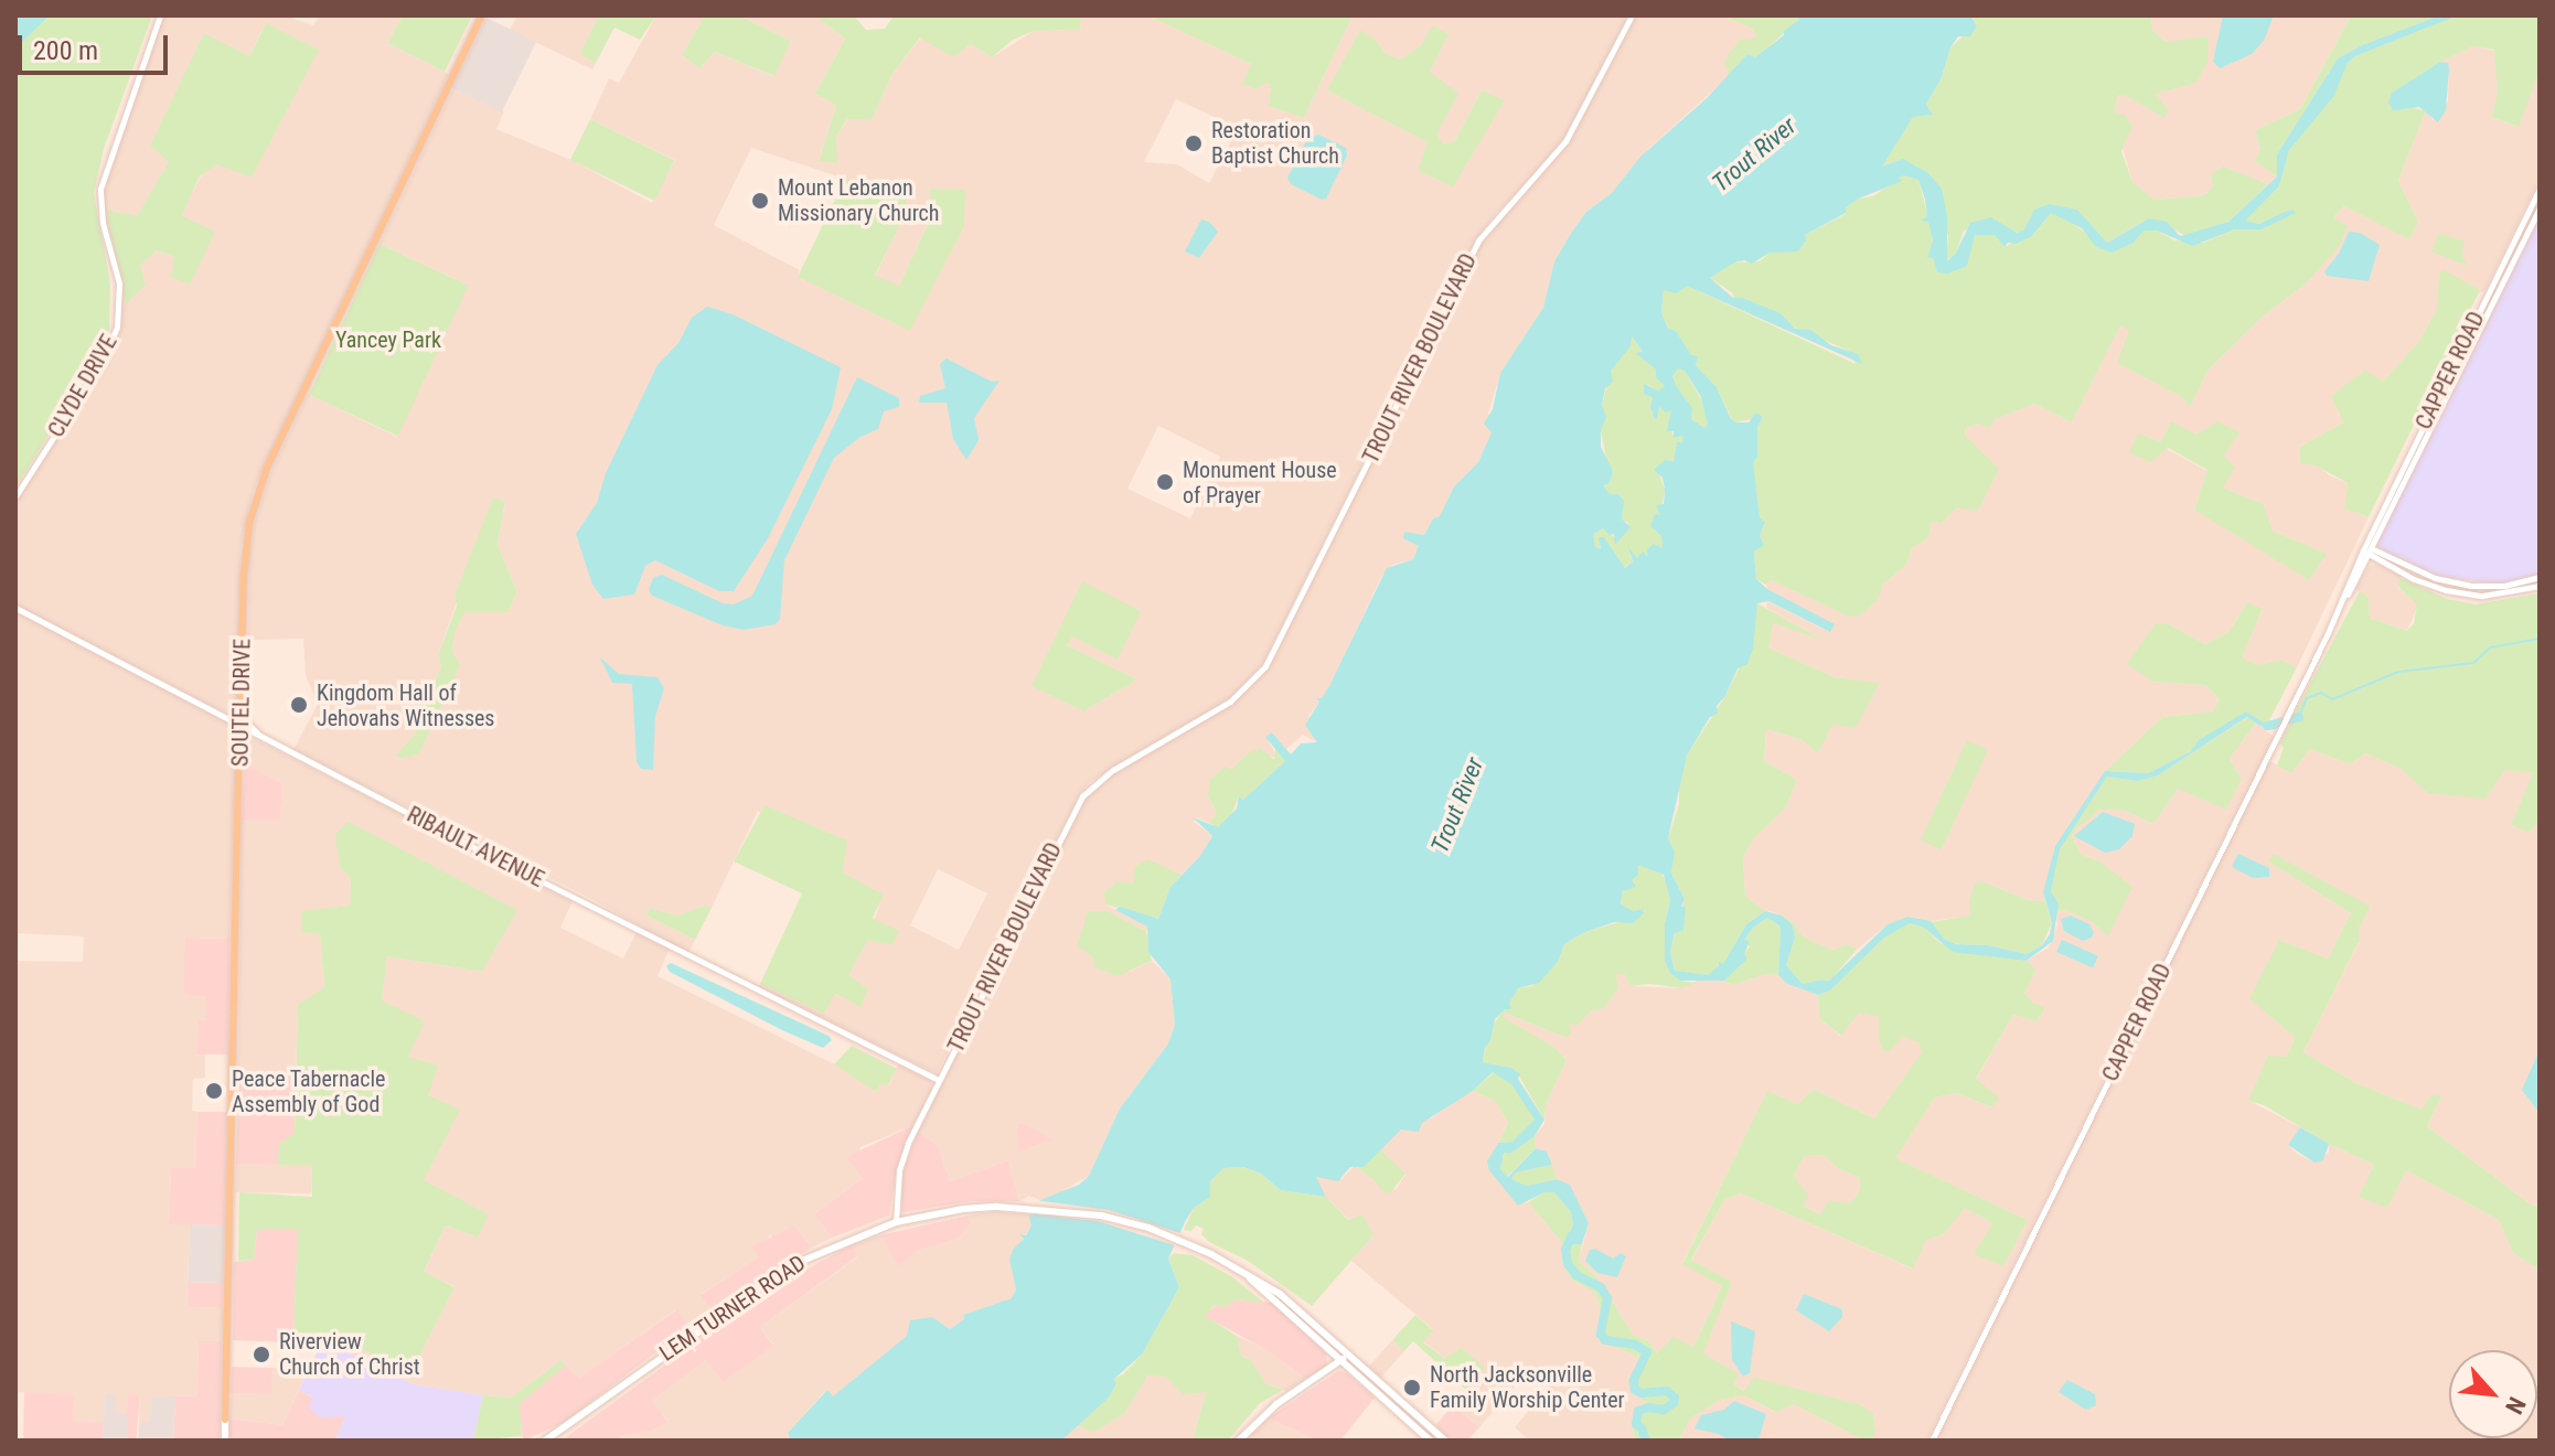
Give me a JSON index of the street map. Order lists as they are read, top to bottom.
{
  "streets": {
    "main road": ["SOUTEL DRIVE", "LEM TURNER ROAD"],
    "street": [
      "TROUT RIVER BOULEVARD",
      "CAPPER ROAD",
      "CLYDE DRIVE",
      "RIBAULT AVENUE"
    ]
  },
  "crossings": [
    ["TROUT RIVER BOULEVARD", "RIBAULT AVENUE"],
    ["TROUT RIVER BOULEVARD", "LEM TURNER ROAD"],
    ["SOUTEL DRIVE", "RIBAULT AVENUE"]
  ],
  "water": ["Trout River"],
  "parks": ["Yancey Park"],
  "places": [
    "Restoration Baptist Church",
    "Mount Lebanon Missionary Church",
    "Monument House of Prayer",
    "Kingdom Hall of Jehovahs Witnesses",
    "Peace Tabernacle Assembly of God",
    "Riverview Church of Christ",
    "North Jacksonville Family Worship Center"
  ],
  "scale_bar": "200 m",
  "north": "bottom right"
}
